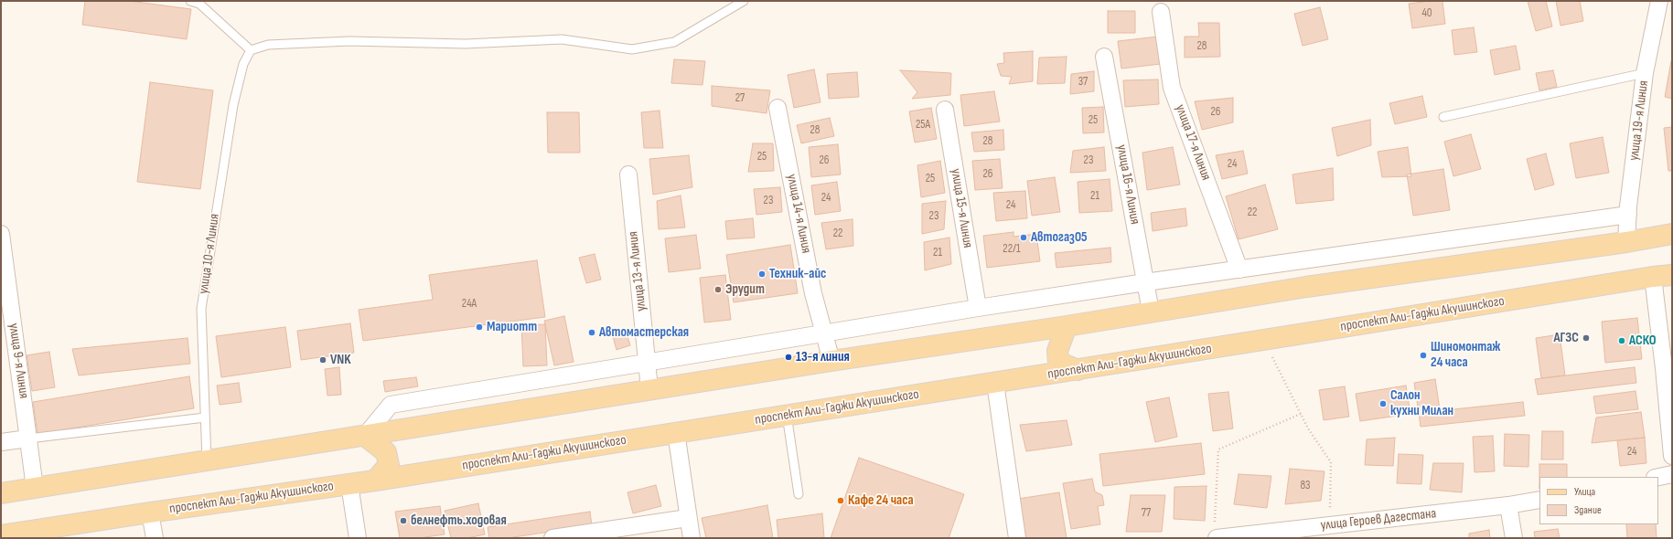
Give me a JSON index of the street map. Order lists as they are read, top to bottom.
{
  "streets": {
    "main road": ["проспект Али-Гаджи Акушинского"],
    "street": [
      "улица 19-я Линия",
      "улица 17-я Линия",
      "улица 16-я Линия",
      "улица 15-я Линия",
      "улица 14-я Линия",
      "улица 13-я Линия",
      "улица 9-я Линия",
      "улица Героев Дагестана"
    ],
    "lane": ["улица 10-я Линия"]
  },
  "places": [
    "Автогаз05",
    "Техник-айс",
    "Эрудит",
    "Мариотт",
    "Автомастерская",
    "АГЗС",
    "АСКО",
    "Шиномонтаж 24 часа",
    "13-я линия",
    "VNK",
    "Салон кухни Милан",
    "Кафе 24 часа",
    "белнефть.ходовая"
  ],
  "house_numbers": [
    "40",
    "28",
    "37",
    "27",
    "26",
    "25",
    "25А",
    "28",
    "28",
    "25",
    "26",
    "23",
    "24",
    "26",
    "25",
    "21",
    "24",
    "23",
    "24",
    "22",
    "23",
    "22",
    "22/1",
    "21",
    "24А",
    "24",
    "83",
    "77"
  ],
  "legend": ["Улица", "Здание"]
}
